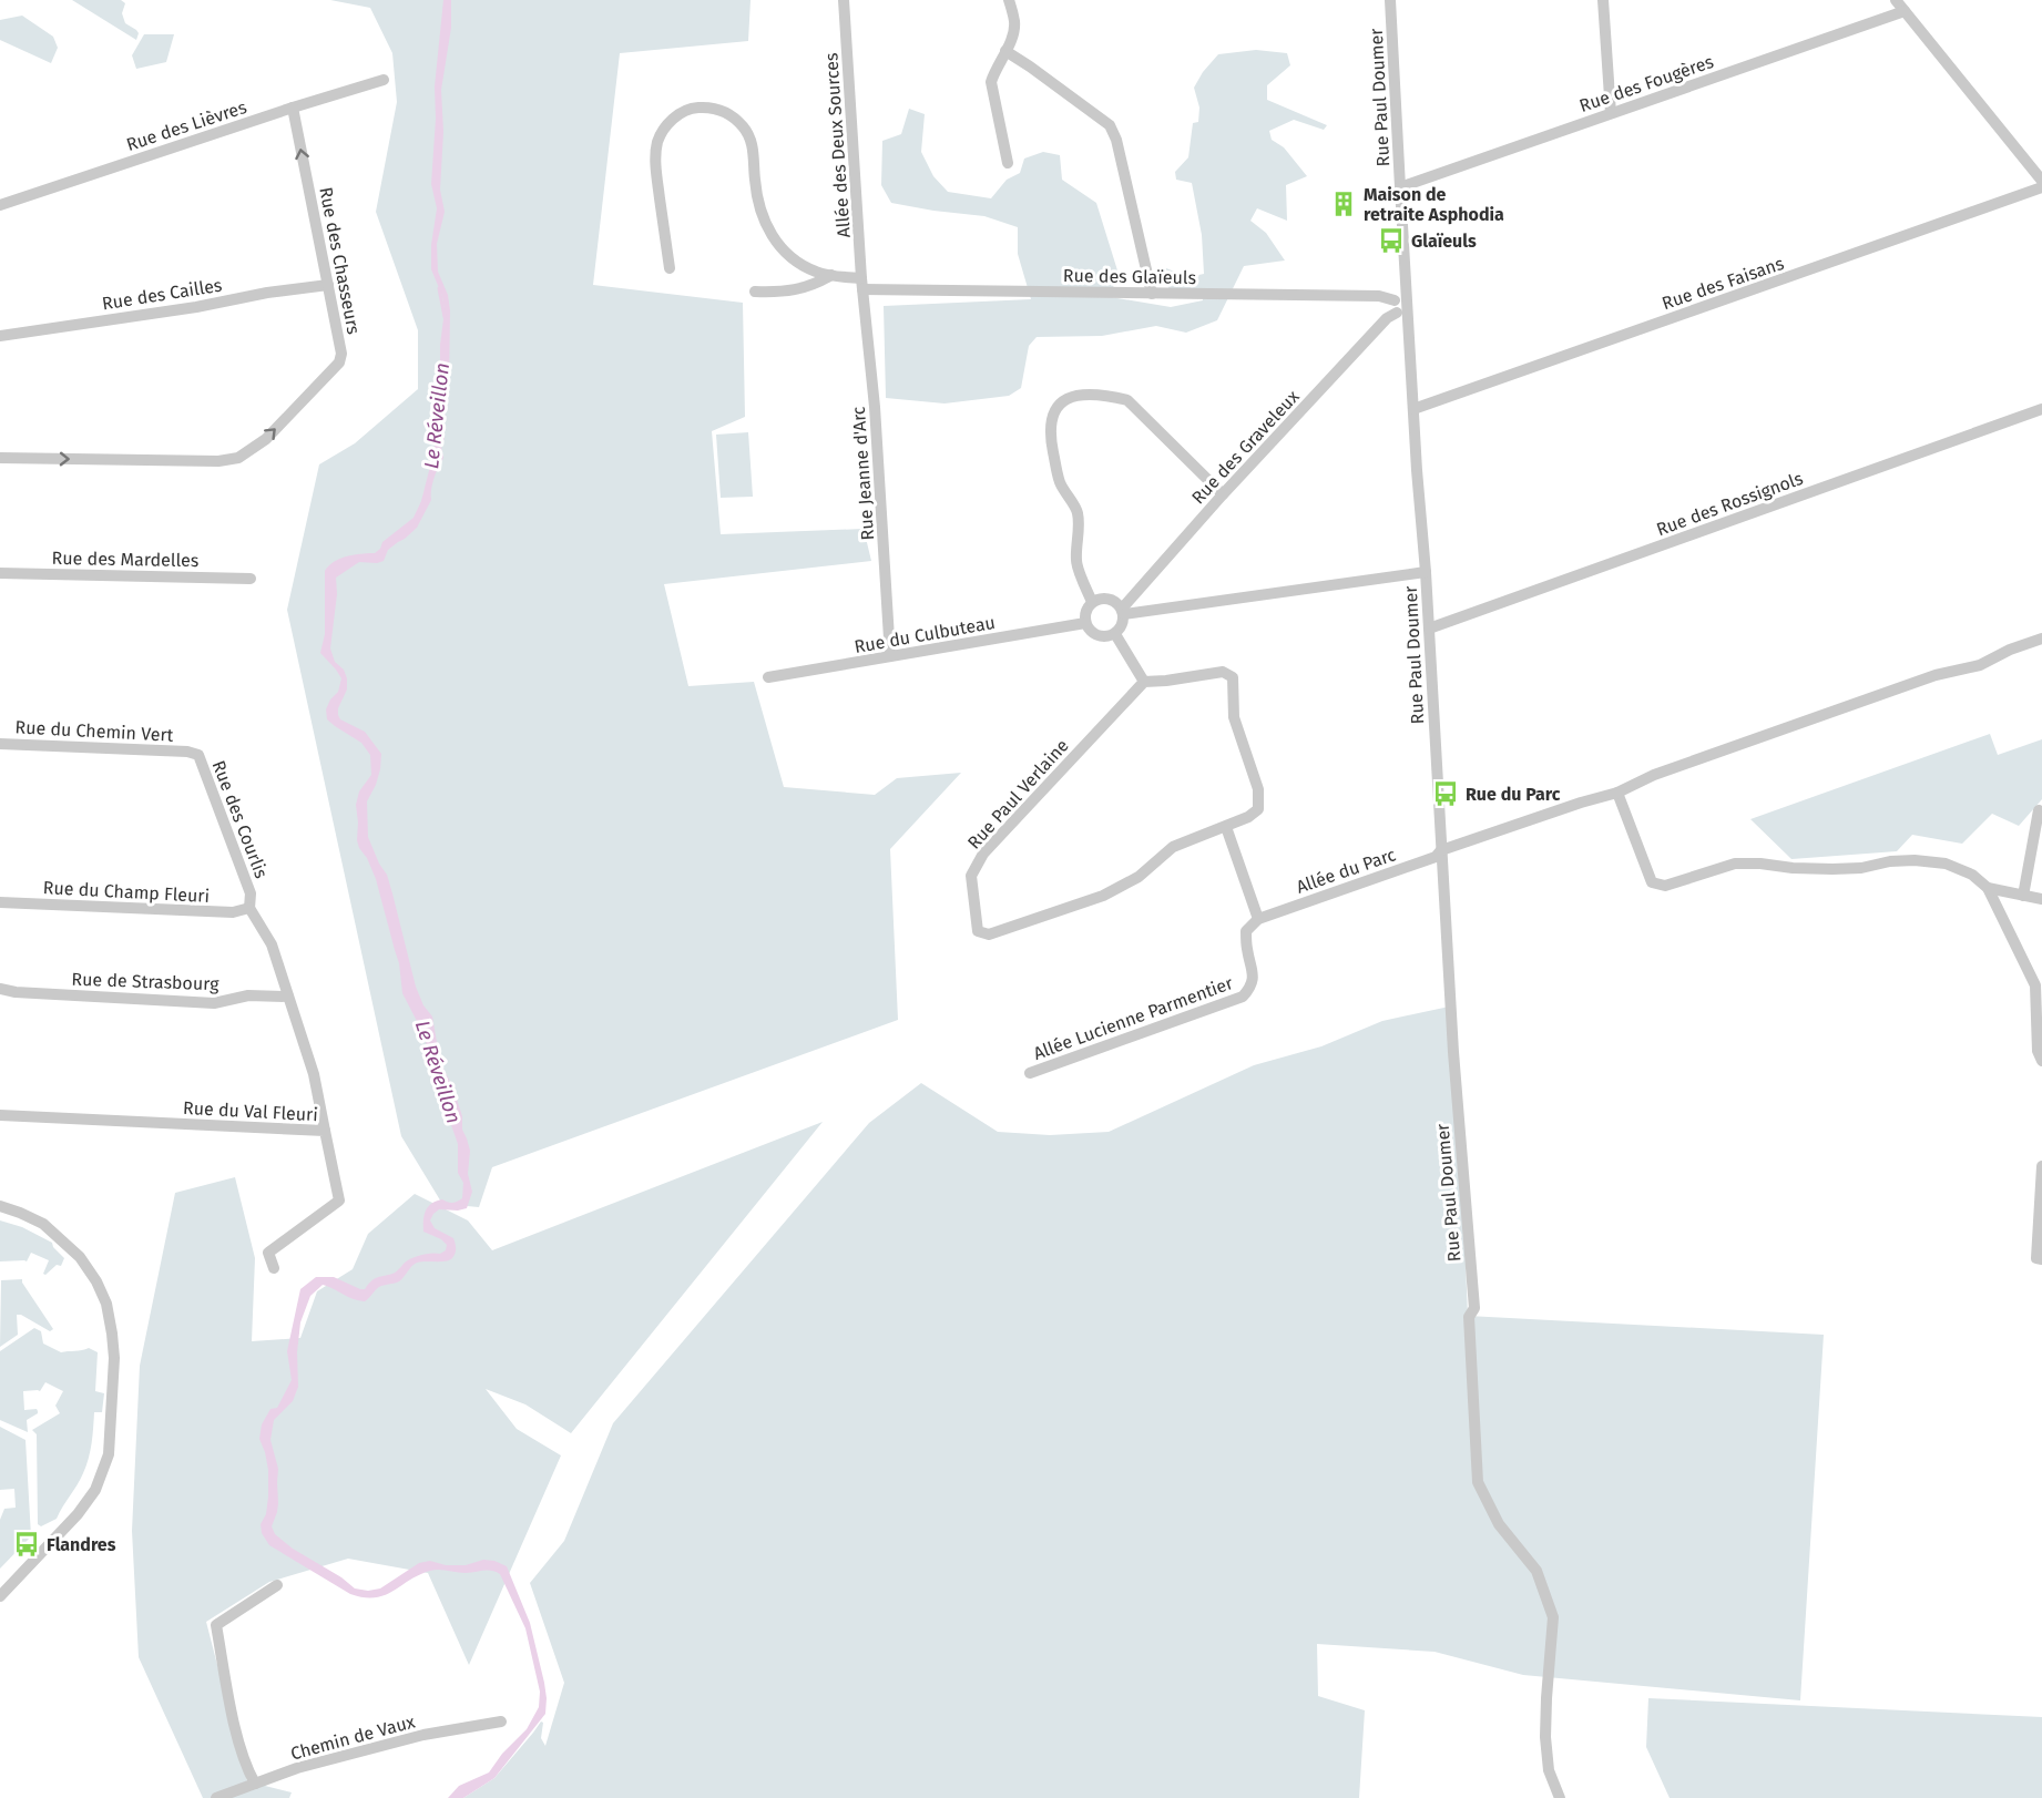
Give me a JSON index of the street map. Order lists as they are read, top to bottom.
{
  "streets": {
    "street": [
      "Rue des Fougères",
      "Rue Paul Doumer",
      "Rue des Lièvres",
      "Allée des Deux Sources",
      "Rue des Chasseurs",
      "Rue des Glaïeuls",
      "Rue des Faisans",
      "Rue des Cailles",
      "Rue des Graveleux",
      "Rue Jeanne d'Arc",
      "Rue des Rossignols",
      "Rue des Mardelles",
      "Rue du Culbuteau",
      "Rue du Chemin Vert",
      "Rue Paul Verlaine",
      "Rue des Courlis",
      "Allée du Parc",
      "Rue du Champ Fleuri",
      "Rue de Strasbourg",
      "Allée Lucienne Parmentier",
      "Rue du Val Fleuri",
      "Chemin de Vaux"
    ]
  },
  "crossings": [
    ["Rue des Fougères", "Rue Paul Doumer"],
    ["Rue Paul Doumer", "Rue des Glaïeuls"],
    ["Rue Paul Doumer", "Rue des Faisans"],
    ["Rue Paul Doumer", "Rue des Graveleux"],
    ["Rue Paul Doumer", "Rue des Rossignols"],
    ["Rue Paul Doumer", "Allée du Parc"],
    ["Rue des Lièvres", "Rue des Chasseurs"],
    ["Allée des Deux Sources", "Rue des Glaïeuls"],
    ["Allée des Deux Sources", "Rue Jeanne d'Arc"],
    ["Rue des Chasseurs", "Rue des Cailles"],
    ["Rue des Glaïeuls", "Rue des Graveleux"],
    ["Rue des Glaïeuls", "Rue Jeanne d'Arc"],
    ["Rue des Graveleux", "Rue du Culbuteau"],
    ["Rue Jeanne d'Arc", "Rue du Culbuteau"],
    ["Rue du Chemin Vert", "Rue des Courlis"],
    ["Rue des Courlis", "Rue du Champ Fleuri"],
    ["Allée du Parc", "Allée Lucienne Parmentier"]
  ],
  "water": ["Le Réveillon"],
  "places": {
    "building": ["Maison de retraite Asphodia"],
    "bus stop": ["Glaïeuls", "Rue du Parc", "Flandres"]
  }
}
